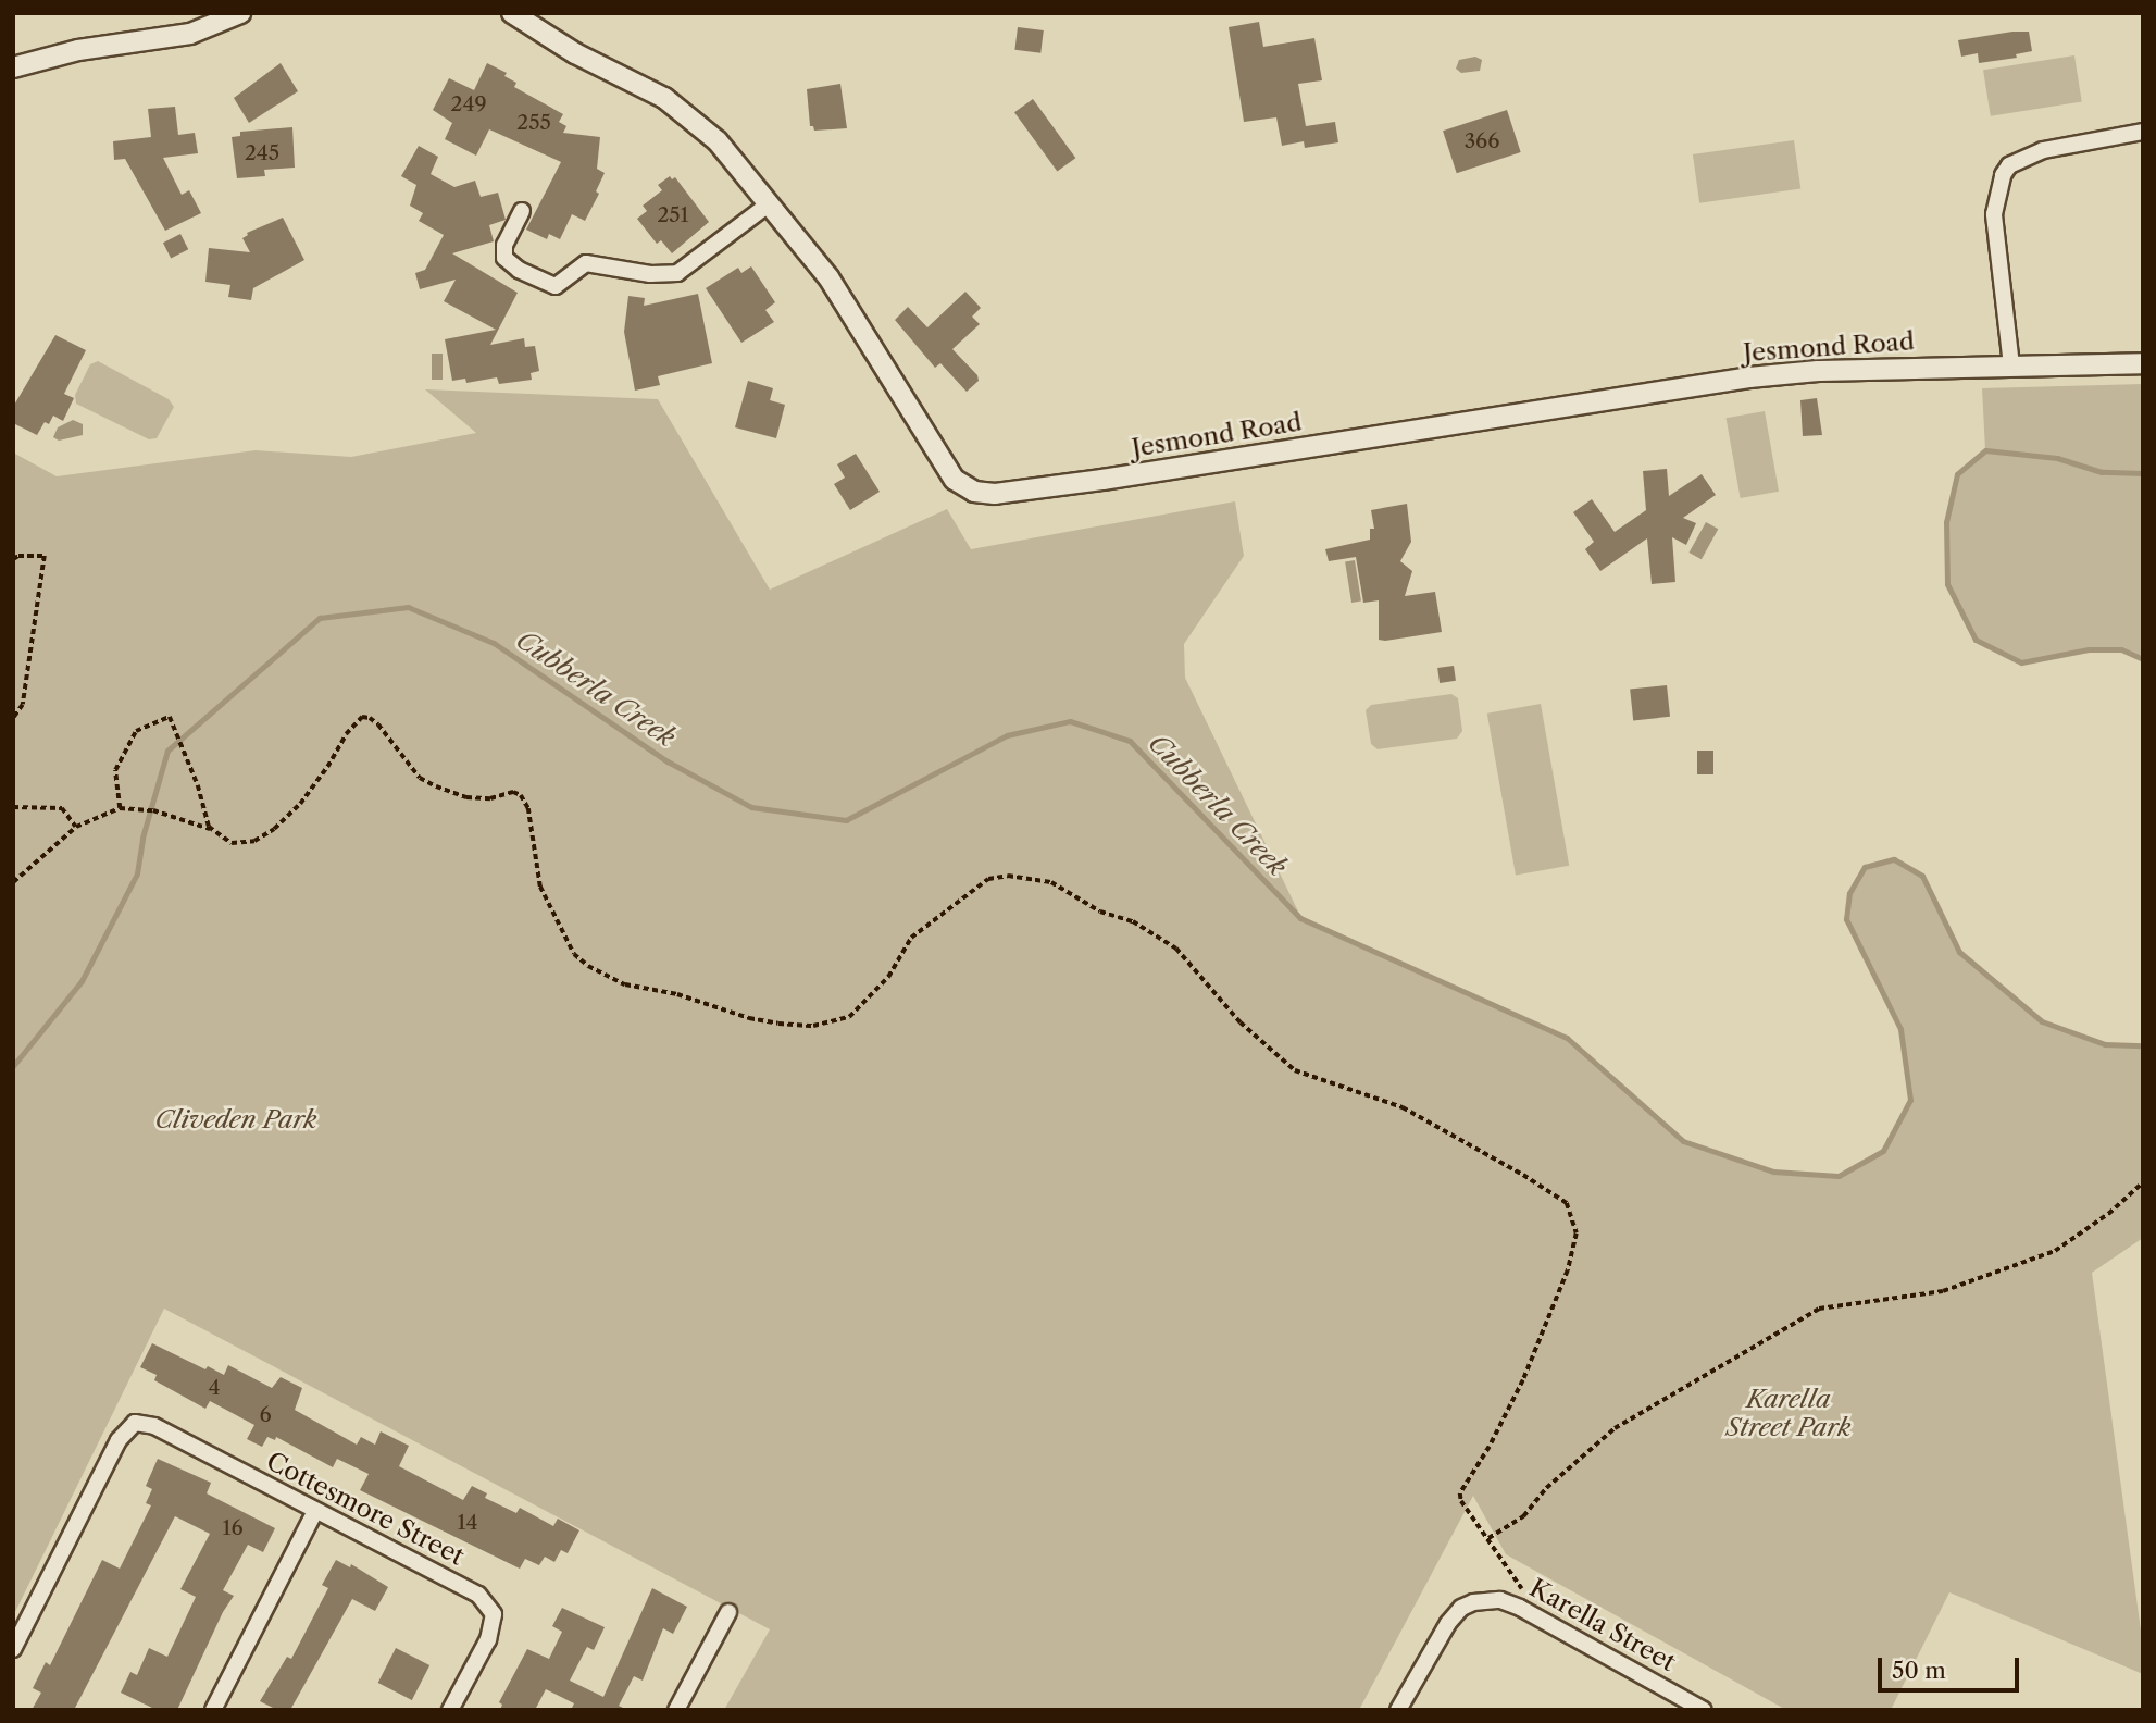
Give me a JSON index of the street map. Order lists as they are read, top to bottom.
{
  "streets": {
    "street": ["Jesmond Road", "Cottesmore Street", "Karella Street"]
  },
  "water": ["Cubberla Creek"],
  "parks": ["Cliveden Park", "Karella Street Park"],
  "house_numbers": [
    "249",
    "255",
    "366",
    "245",
    "251",
    "4",
    "6",
    "14",
    "16"
  ],
  "scale_bar": "50 m"
}
